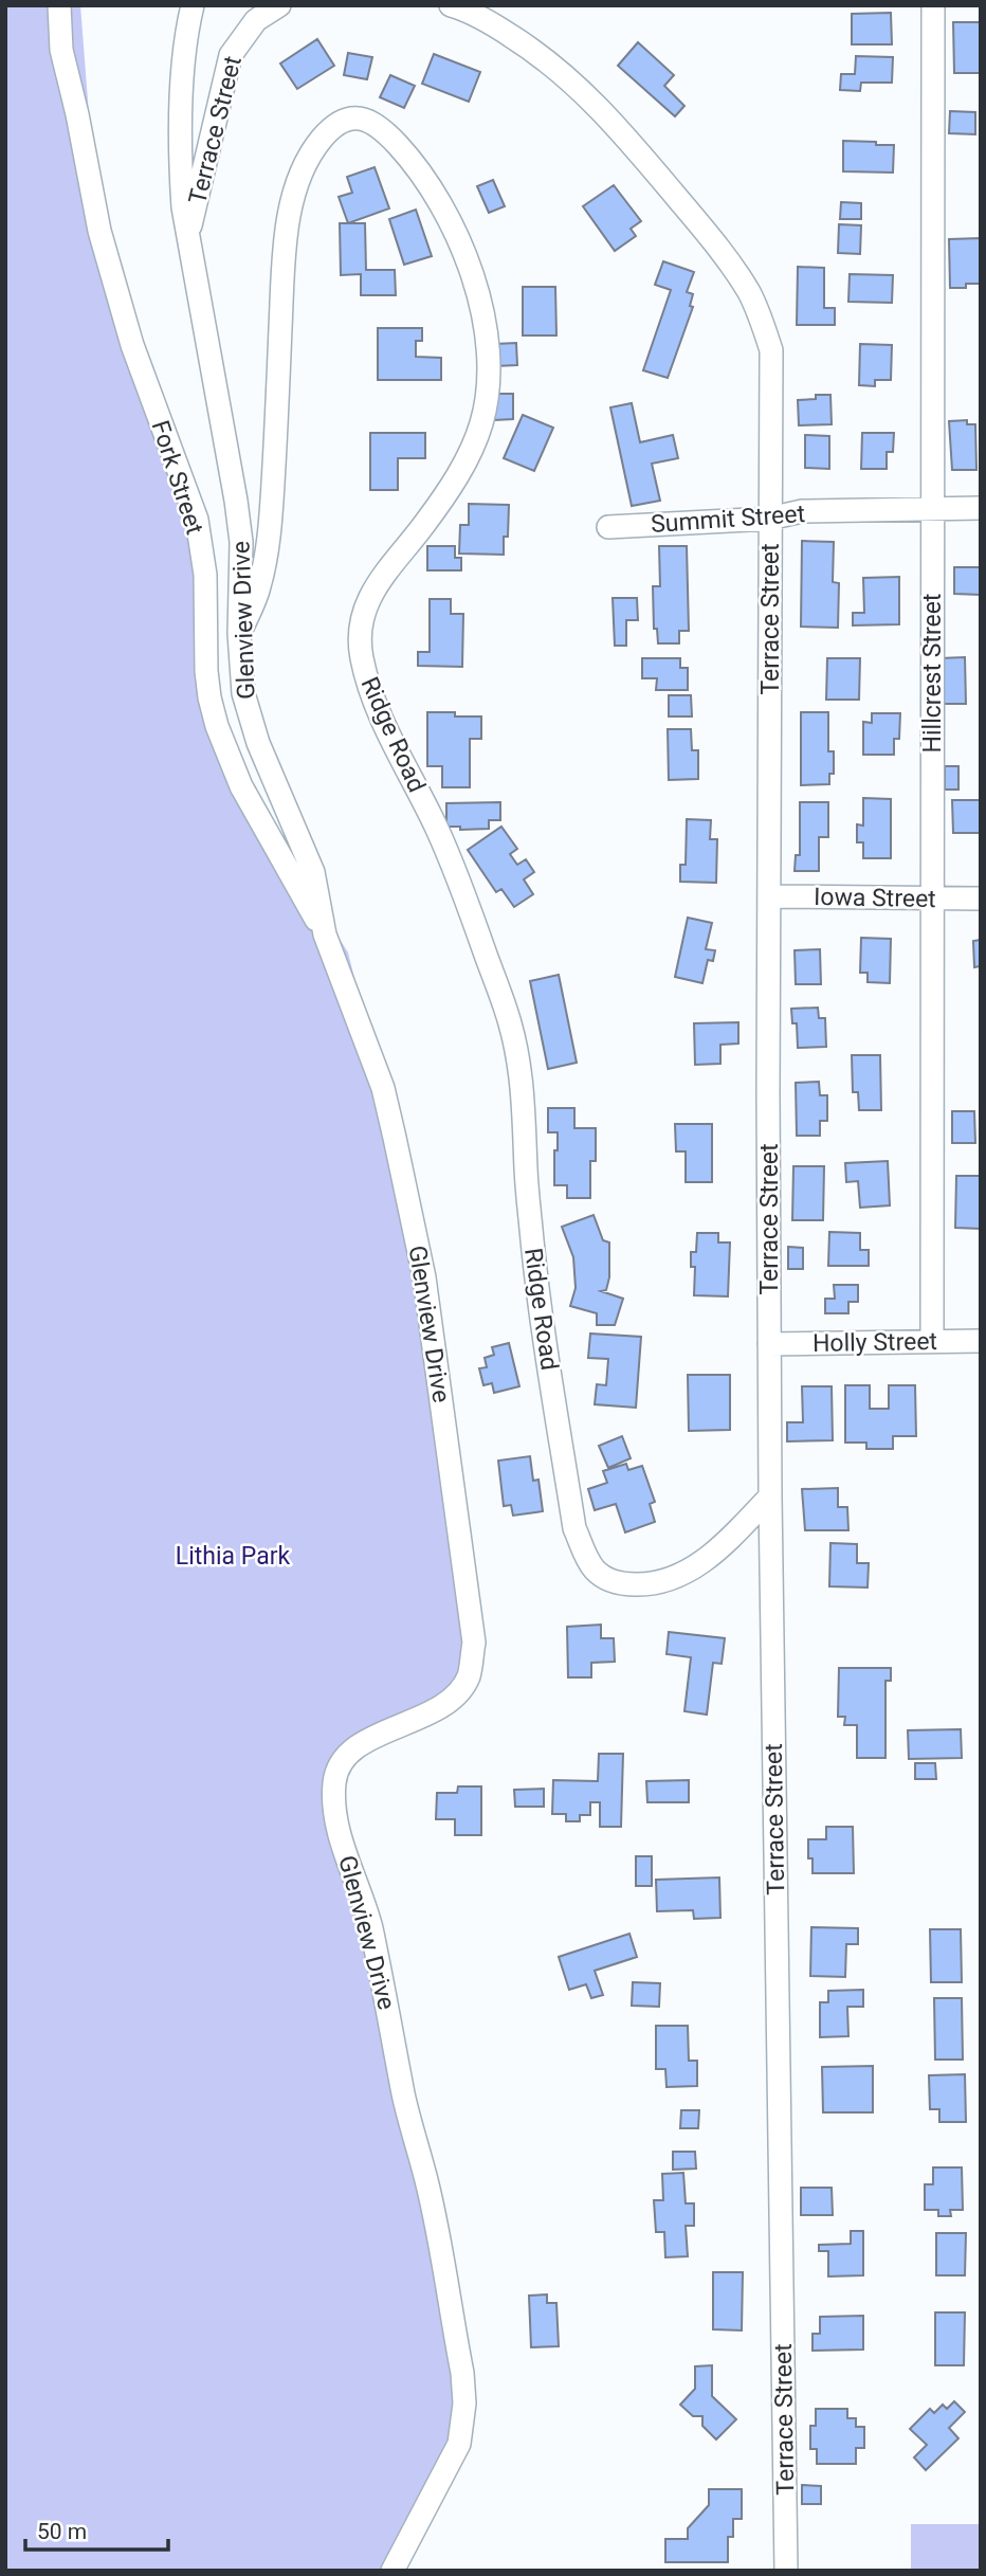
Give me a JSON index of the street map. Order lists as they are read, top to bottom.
{
  "streets": {
    "street": [
      "Terrace Street",
      "Fork Street",
      "Summit Street",
      "Glenview Drive",
      "Hillcrest Street",
      "Ridge Road",
      "Iowa Street",
      "Holly Street"
    ]
  },
  "crossings": [
    ["Terrace Street", "Summit Street"],
    ["Terrace Street", "Glenview Drive"],
    ["Terrace Street", "Ridge Road"],
    ["Terrace Street", "Iowa Street"],
    ["Terrace Street", "Holly Street"],
    ["Fork Street", "Glenview Drive"],
    ["Summit Street", "Hillcrest Street"],
    ["Glenview Drive", "Ridge Road"],
    ["Hillcrest Street", "Iowa Street"],
    ["Hillcrest Street", "Holly Street"]
  ],
  "parks": ["Lithia Park"],
  "scale_bar": "50 m"
}
